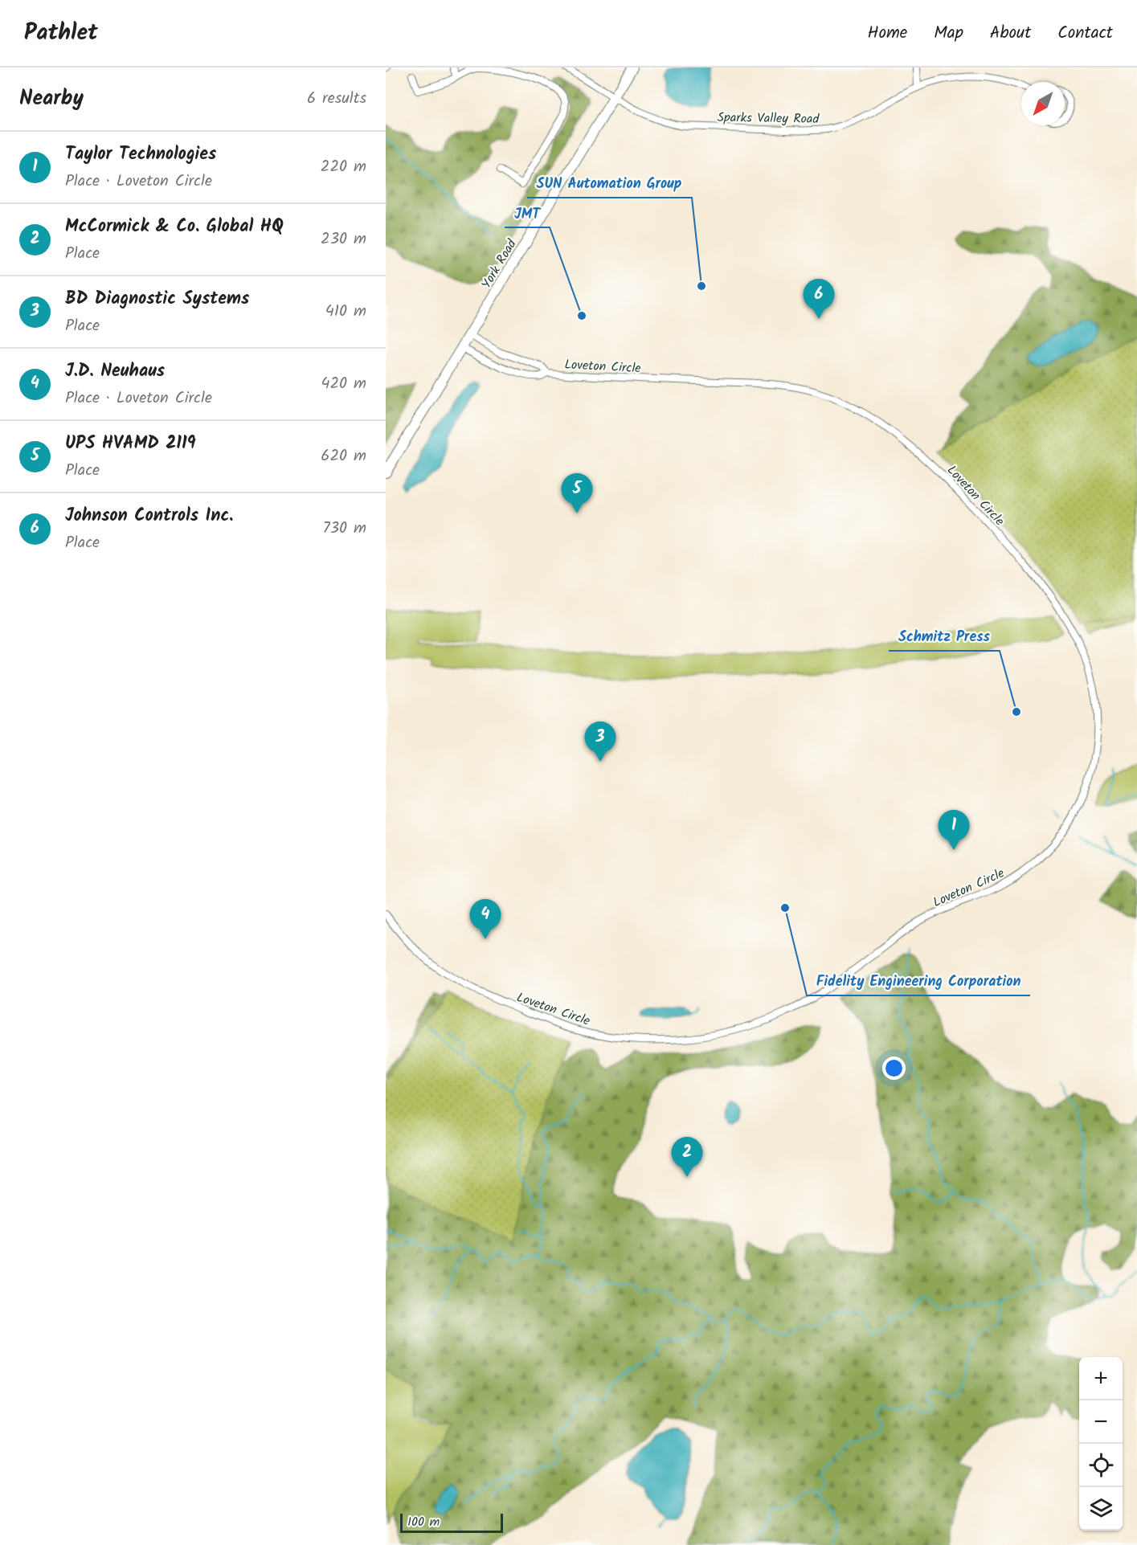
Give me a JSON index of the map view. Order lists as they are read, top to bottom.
{
  "streets": {
    "main road": ["York Road"],
    "street": ["Sparks Valley Road", "Loveton Circle"]
  },
  "crossings": [
    ["Sparks Valley Road", "York Road"],
    ["York Road", "Loveton Circle"]
  ],
  "places": [
    "SUN Automation Group",
    "JMT",
    "Schmitz Press",
    "Fidelity Engineering Corporation"
  ],
  "scale_bar": "100 m",
  "north": "bottom left",
  "page": {
    "header": "Pathlet",
    "nav": [
      "Home",
      "Map",
      "About",
      "Contact"
    ],
    "heading": ["Nearby", "6 results"],
    "list": [
      {
        "mark": "1",
        "name": "Taylor Technologies",
        "note": "Place · Loveton Circle",
        "value": "220 m"
      },
      {
        "mark": "2",
        "name": "McCormick & Co. Global HQ",
        "note": "Place",
        "value": "230 m"
      },
      {
        "mark": "3",
        "name": "BD Diagnostic Systems",
        "note": "Place",
        "value": "410 m"
      },
      {
        "mark": "4",
        "name": "J.D. Neuhaus",
        "note": "Place · Loveton Circle",
        "value": "420 m"
      },
      {
        "mark": "5",
        "name": "UPS HVAMD 2119",
        "note": "Place",
        "value": "620 m"
      },
      {
        "mark": "6",
        "name": "Johnson Controls Inc.",
        "note": "Place",
        "value": "730 m"
      }
    ],
    "pins": [
      "6",
      "5",
      "3",
      "1",
      "4",
      "2"
    ],
    "map_buttons": ["+", "−"],
    "scale": "100 m"
  }
}
